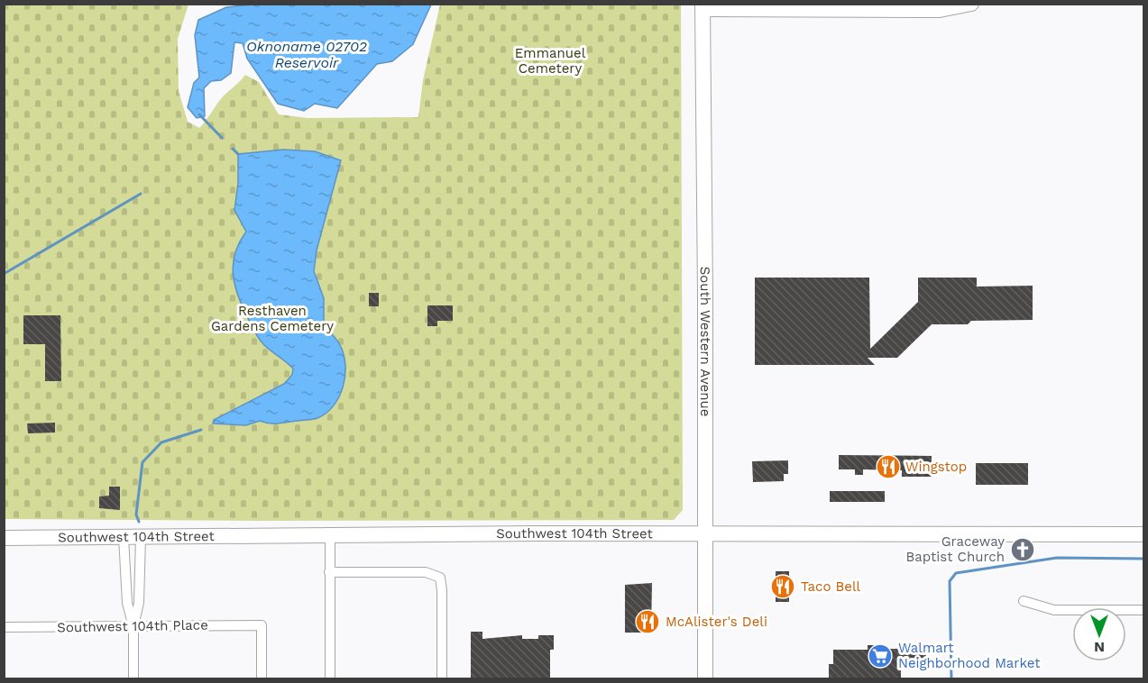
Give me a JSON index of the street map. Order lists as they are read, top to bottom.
{
  "streets": {
    "main road": ["South Western Avenue", "Southwest 104th Street"],
    "street": ["Southwest 104th Place"]
  },
  "crossings": [
    ["South Western Avenue", "Southwest 104th Street"]
  ],
  "water": ["Oknoname 02702 Reservoir"],
  "parks": ["Emmanuel Cemetery", "Resthaven Gardens Cemetery"],
  "places": {
    "restaurant": ["Wingstop", "Taco Bell", "McAlister's Deli"],
    "church": ["Graceway Baptist Church"],
    "supermarket": ["Walmart Neighborhood Market"]
  },
  "north": "bottom"
}
